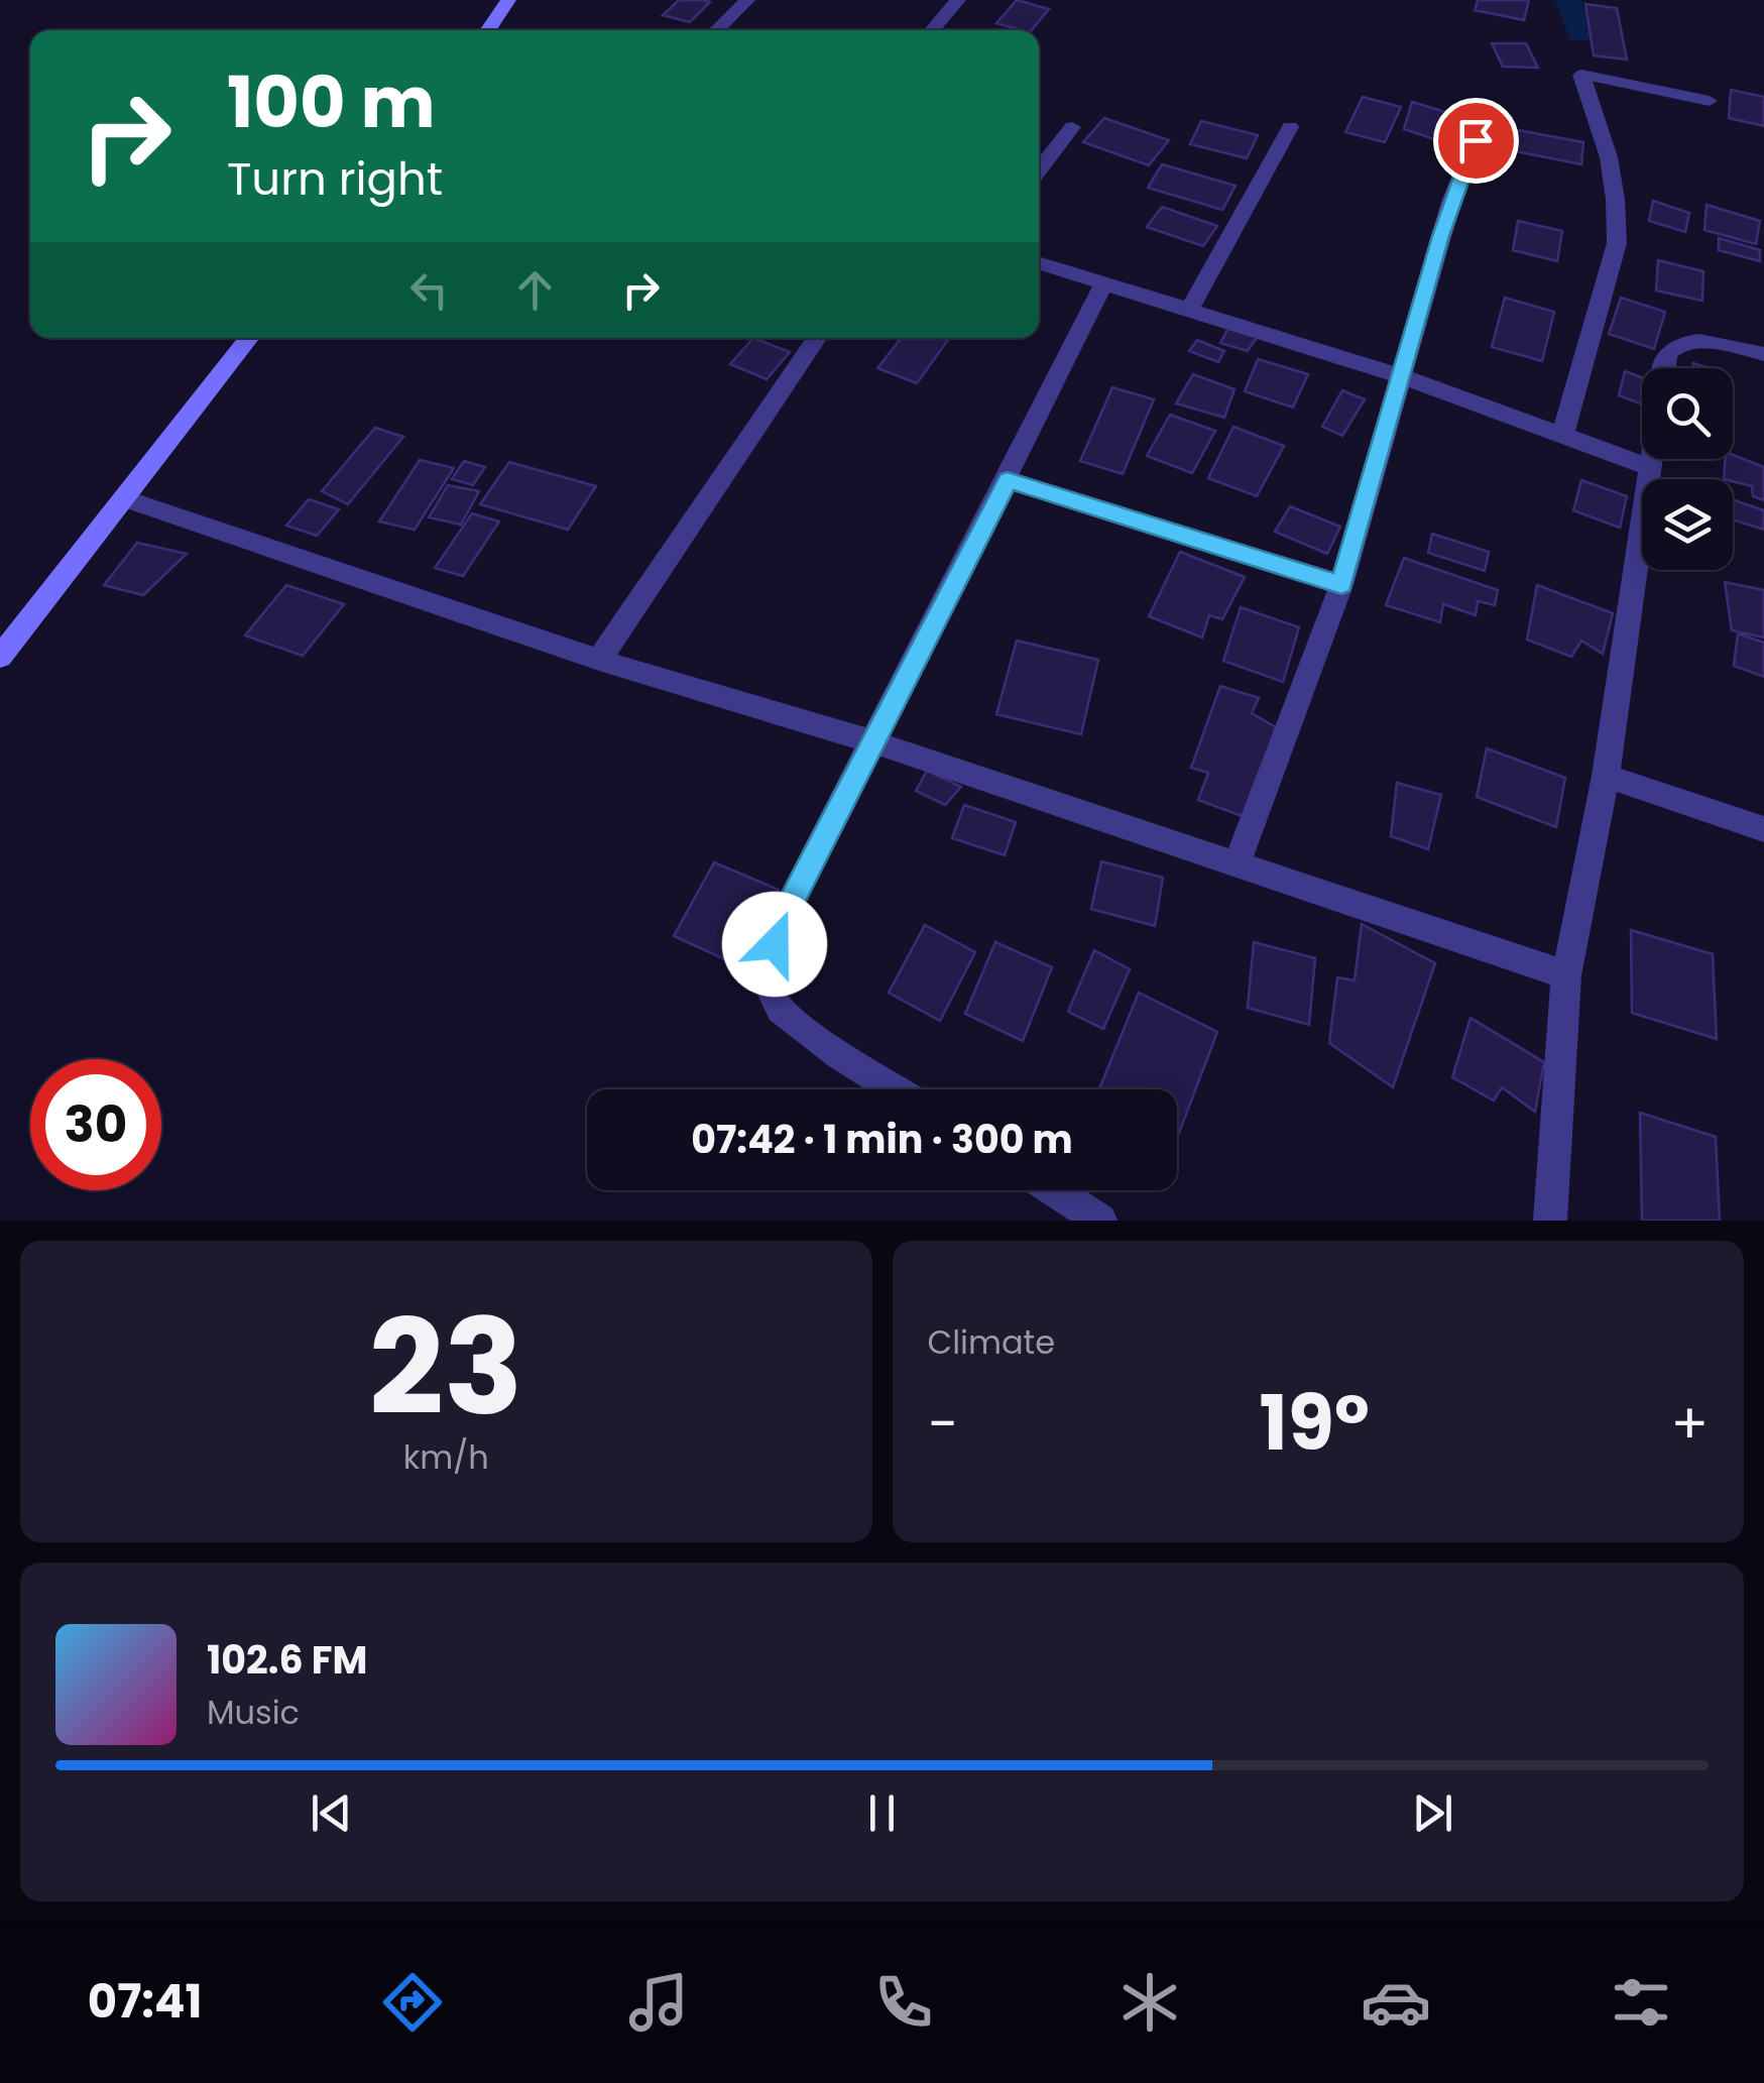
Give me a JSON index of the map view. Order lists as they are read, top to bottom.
{
  "page": {
    "turn": ["100 m", "Turn right"],
    "limit": "30",
    "trip": "07:42 · 1 min · 300 m",
    "tile": [
      ["23", "km/h"],
      "Climate"
    ],
    "heat": ["−", "19°", "+"],
    "song": ["102.6 FM", "Music"],
    "tabs": "07:41"
  }
}
